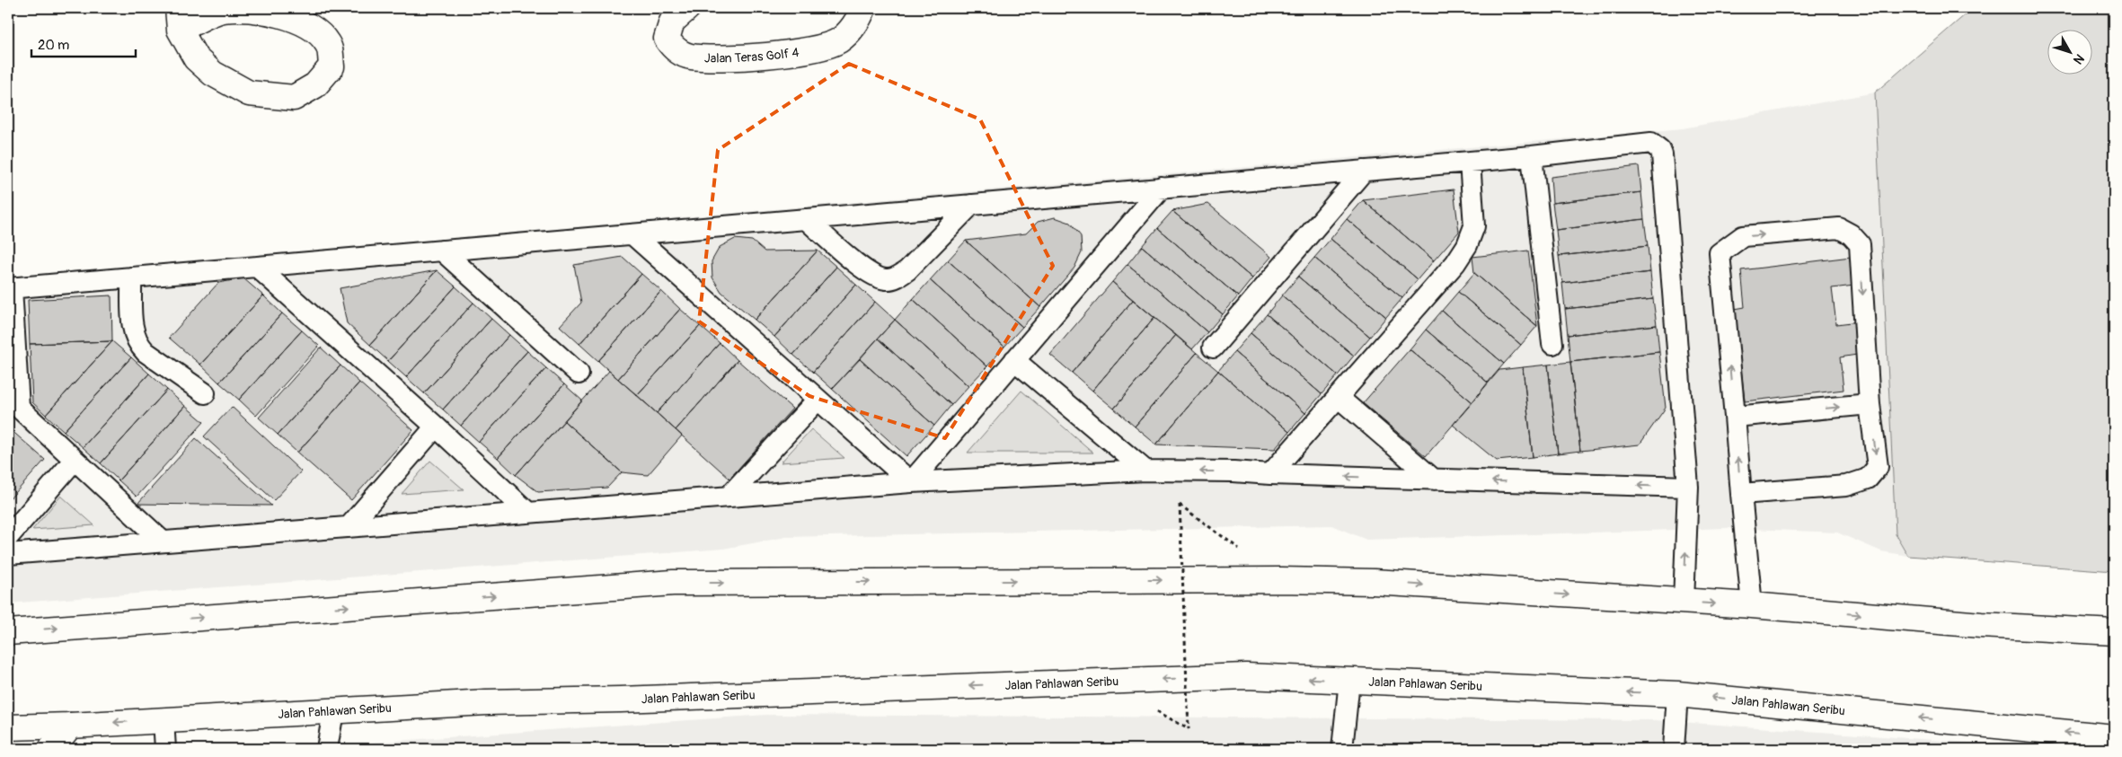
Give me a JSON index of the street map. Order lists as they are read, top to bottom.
{
  "streets": {
    "main road": ["Jalan Teras Golf 4", "Jalan Pahlawan Seribu"]
  },
  "scale_bar": "20 m",
  "north": "bottom right"
}
